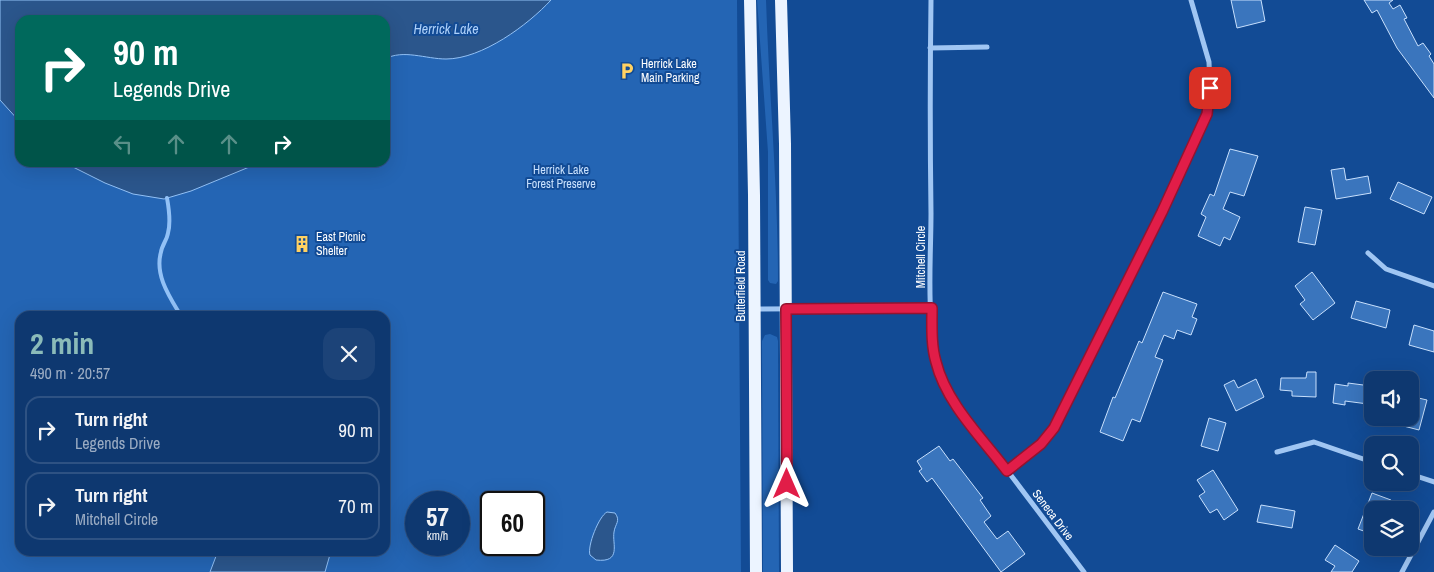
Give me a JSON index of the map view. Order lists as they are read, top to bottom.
{
  "streets": {
    "main road": ["Butterfield Road"],
    "street": ["Mitchell Circle", "Seneca Drive"]
  },
  "crossings": [
    ["Mitchell Circle", "Seneca Drive"]
  ],
  "water": ["Herrick Lake"],
  "parks": ["Herrick Lake Forest Preserve"],
  "places": {
    "parking": ["Herrick Lake Main Parking"],
    "building": ["East Picnic Shelter"]
  },
  "page": {
    "turn": ["90 m", "Legends Drive"],
    "heading": ["2 min", "490 m · 20:57"],
    "list": [
      {
        "name": "Turn right",
        "note": "Legends Drive",
        "value": "90 m"
      },
      {
        "name": "Turn right",
        "note": "Mitchell Circle",
        "value": "70 m"
      }
    ],
    "speed": "57 km/h",
    "limit": "60"
  }
}
